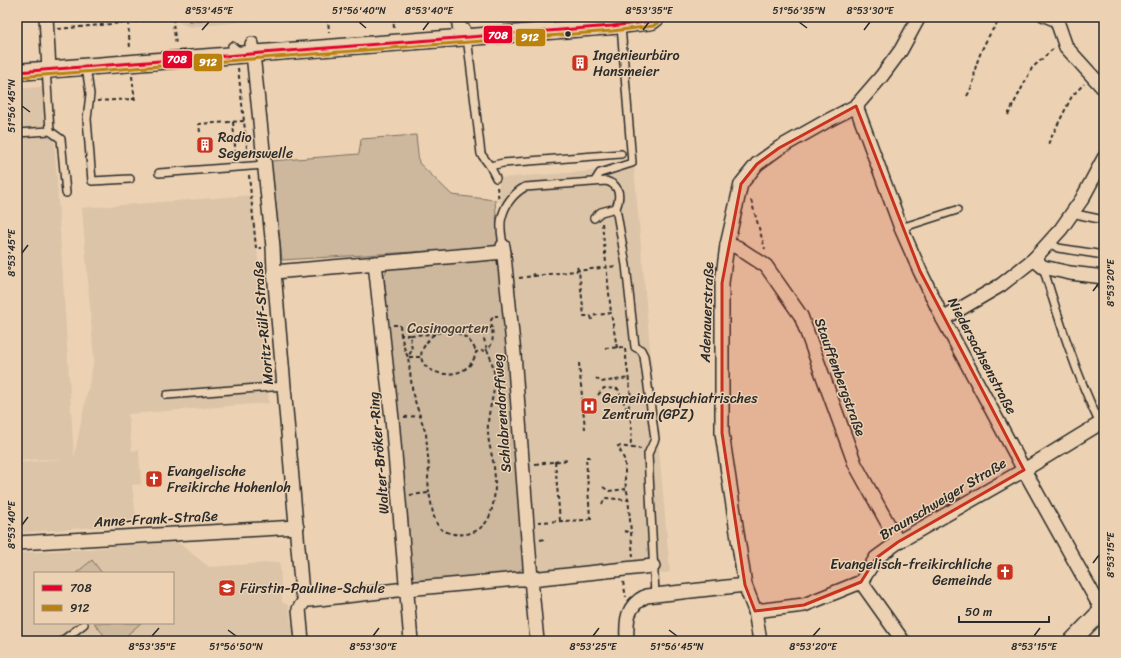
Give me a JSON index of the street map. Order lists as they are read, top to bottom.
{
  "streets": {
    "street": [
      "Adenauerstraße",
      "Moritz-Rülf-Straße",
      "Niedersachsenstraße",
      "Stauffenbergstraße",
      "Schlabrendorffweg",
      "Walter-Bröker-Ring",
      "Braunschweiger Straße",
      "Anne-Frank-Straße"
    ]
  },
  "crossings": [
    ["Adenauerstraße", "Niedersachsenstraße"],
    ["Adenauerstraße", "Stauffenbergstraße"],
    ["Moritz-Rülf-Straße", "Anne-Frank-Straße"],
    ["Niedersachsenstraße", "Braunschweiger Straße"],
    ["Stauffenbergstraße", "Braunschweiger Straße"]
  ],
  "parks": ["Casinogarten"],
  "places": {
    "building": ["Ingenieurbüro Hansmeier", "Radio Segenswelle"],
    "hospital": ["Gemeindepsychiatrisches Zentrum (GPZ)"],
    "church": ["Evangelische Freikirche Hohenloh", "Evangelisch-freikirchliche Gemeinde"],
    "school or university": ["Fürstin-Pauline-Schule"]
  },
  "lines": ["transit line 708", "transit line 912"],
  "legend": ["708", "912"],
  "scale_bar": "50 m",
  "coordinates": [
    "8°53'45\"E",
    "51°56'40\"N",
    "8°53'40\"E",
    "8°53'35\"E",
    "51°56'35\"N",
    "8°53'30\"E",
    "51°56'45\"N",
    "8°53'20\"E",
    "8°53'15\"E",
    "51°56'50\"N",
    "8°53'25\"E"
  ]
}
